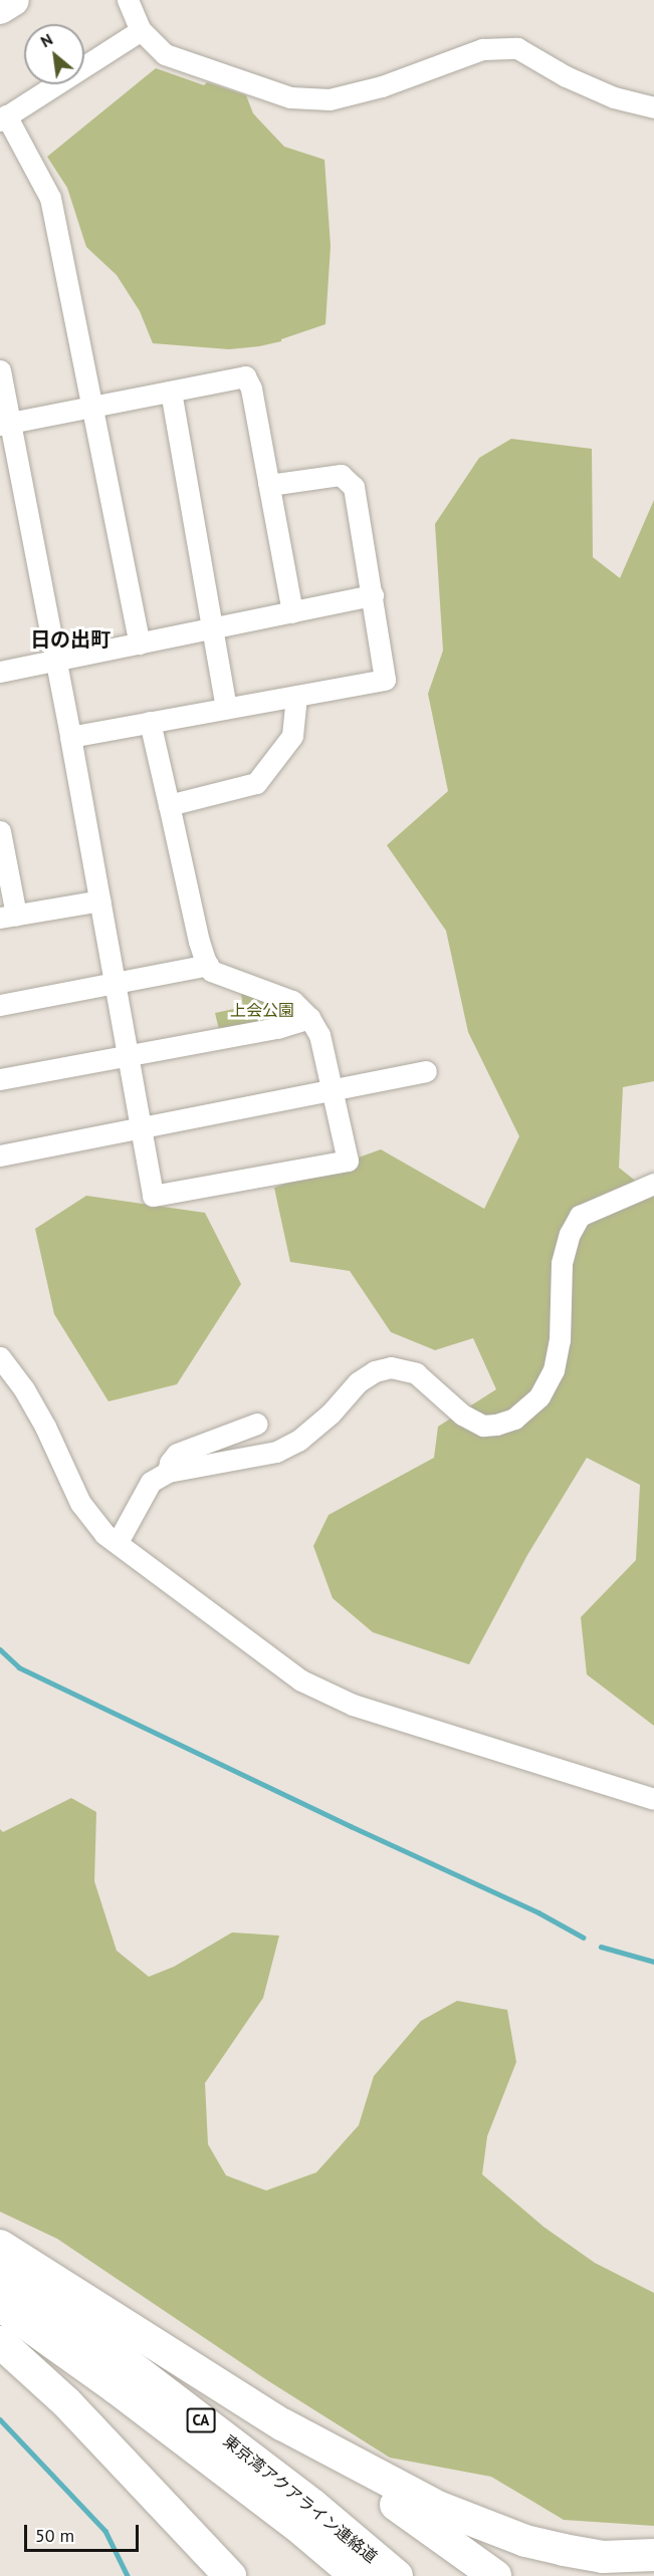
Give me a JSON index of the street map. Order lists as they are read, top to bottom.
{
  "streets": {
    "highway": ["CA", "東京湾アクアライン連絡道"]
  },
  "districts": ["日の出町"],
  "parks": ["上会公園"],
  "scale_bar": "50 m",
  "north": "top left"
}
